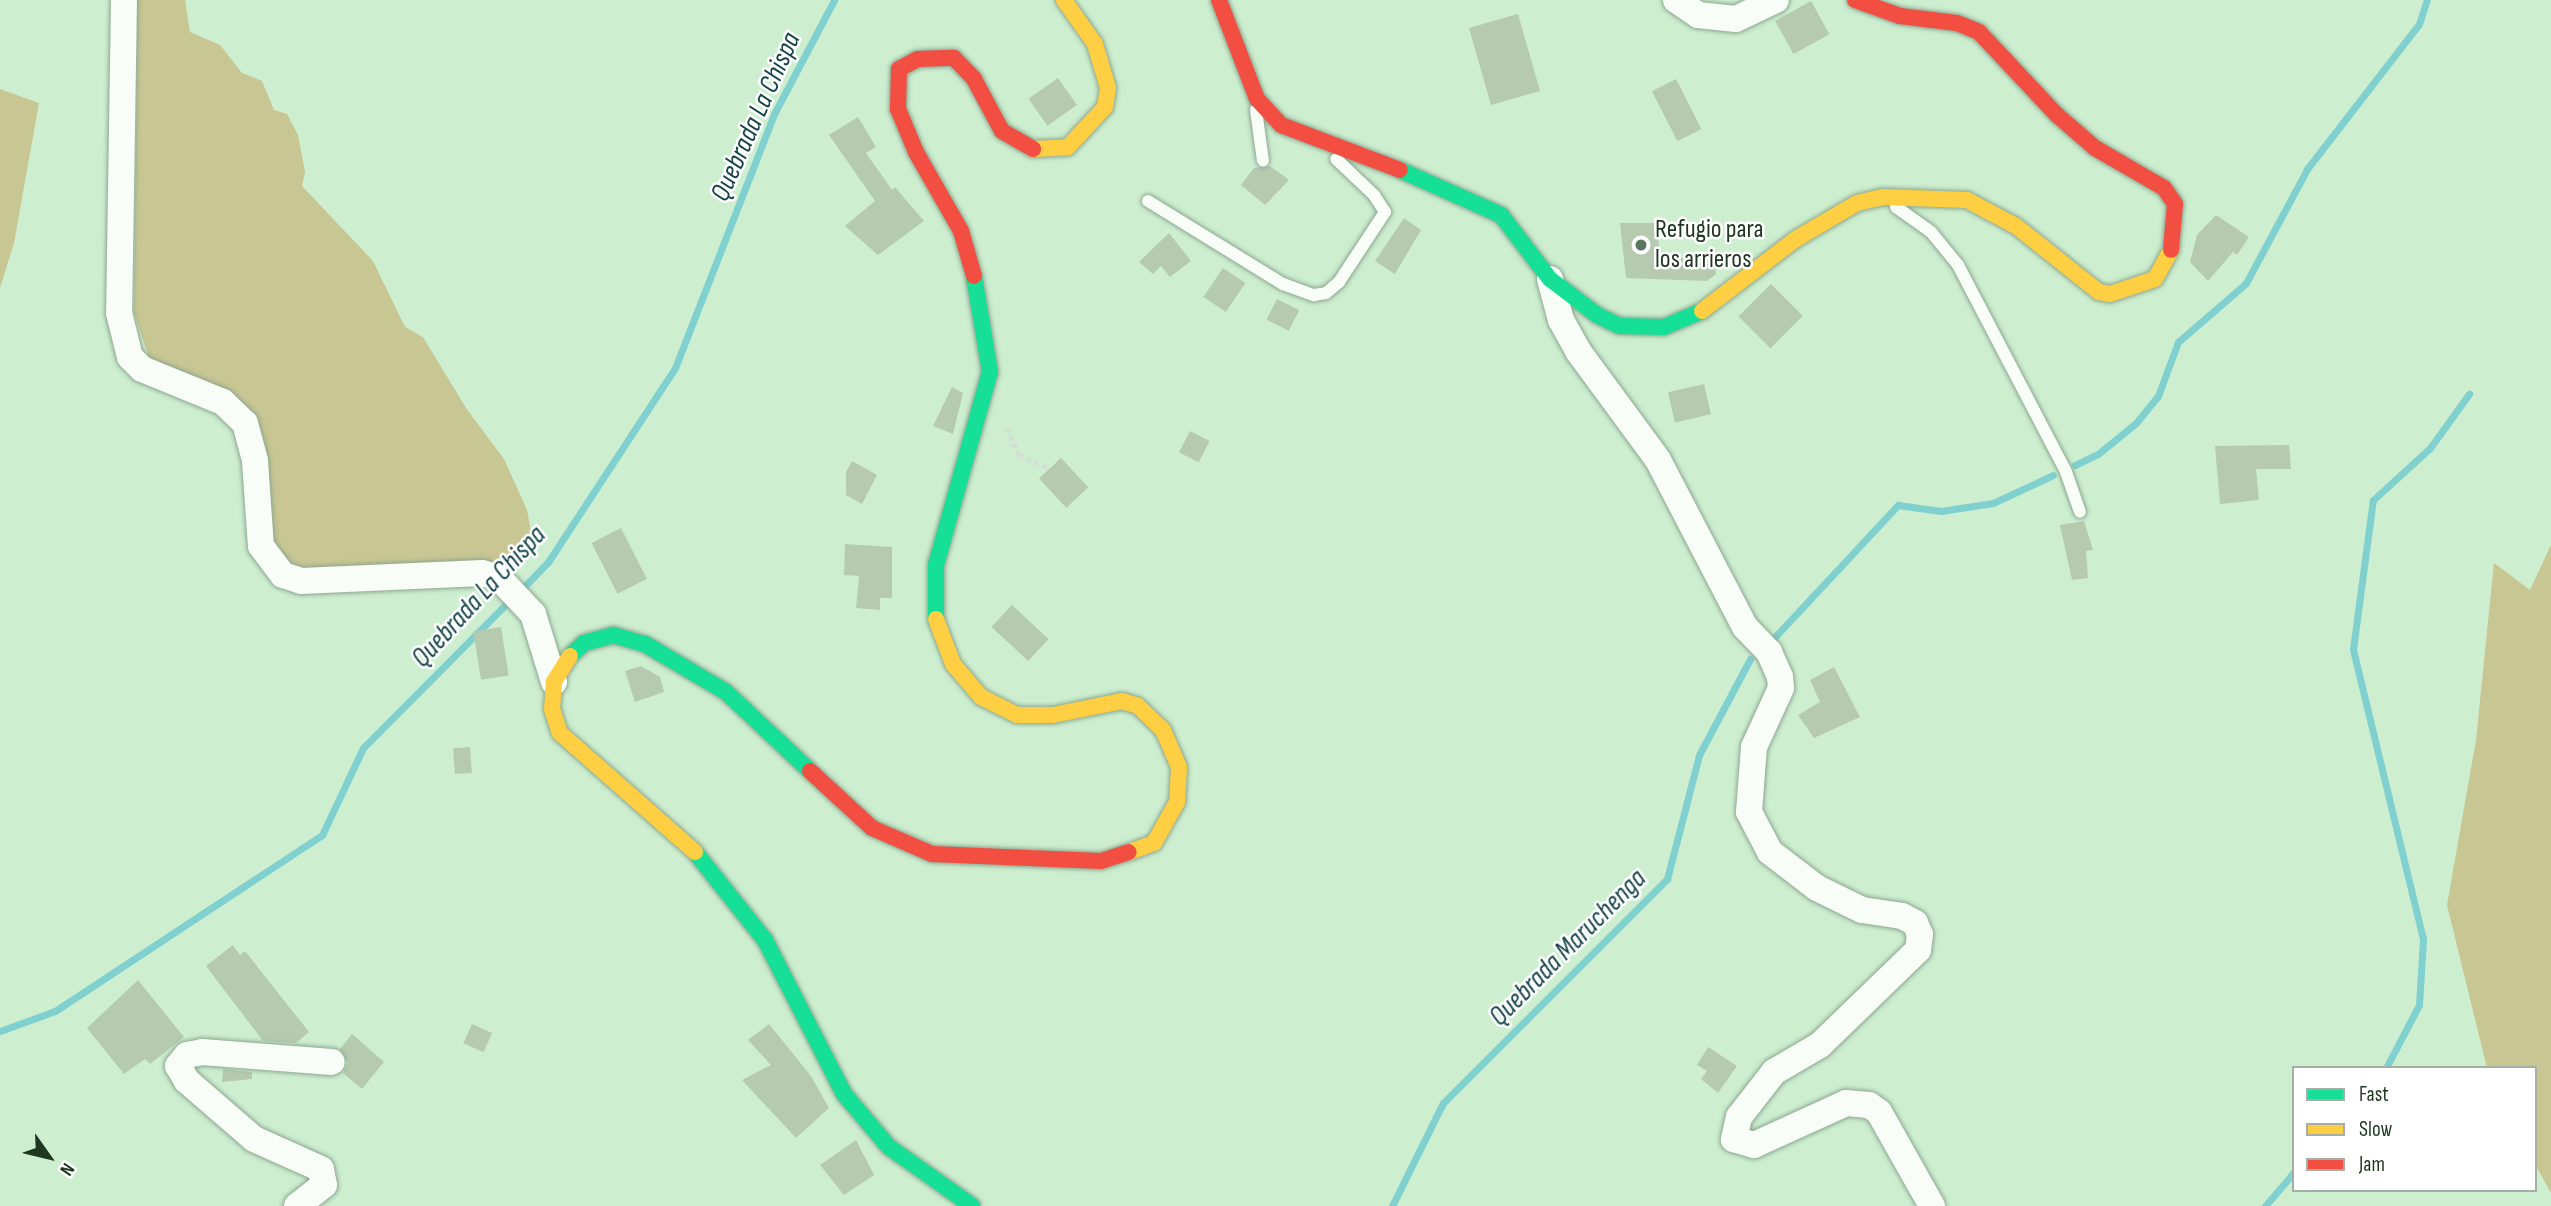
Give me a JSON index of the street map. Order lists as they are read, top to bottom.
{
  "water": ["Quebrada La Chispa", "Quebrada Maruchenga"],
  "places": ["Refugio para los arrieros"],
  "legend": ["Fast", "Slow", "Jam"],
  "north": "bottom right"
}
